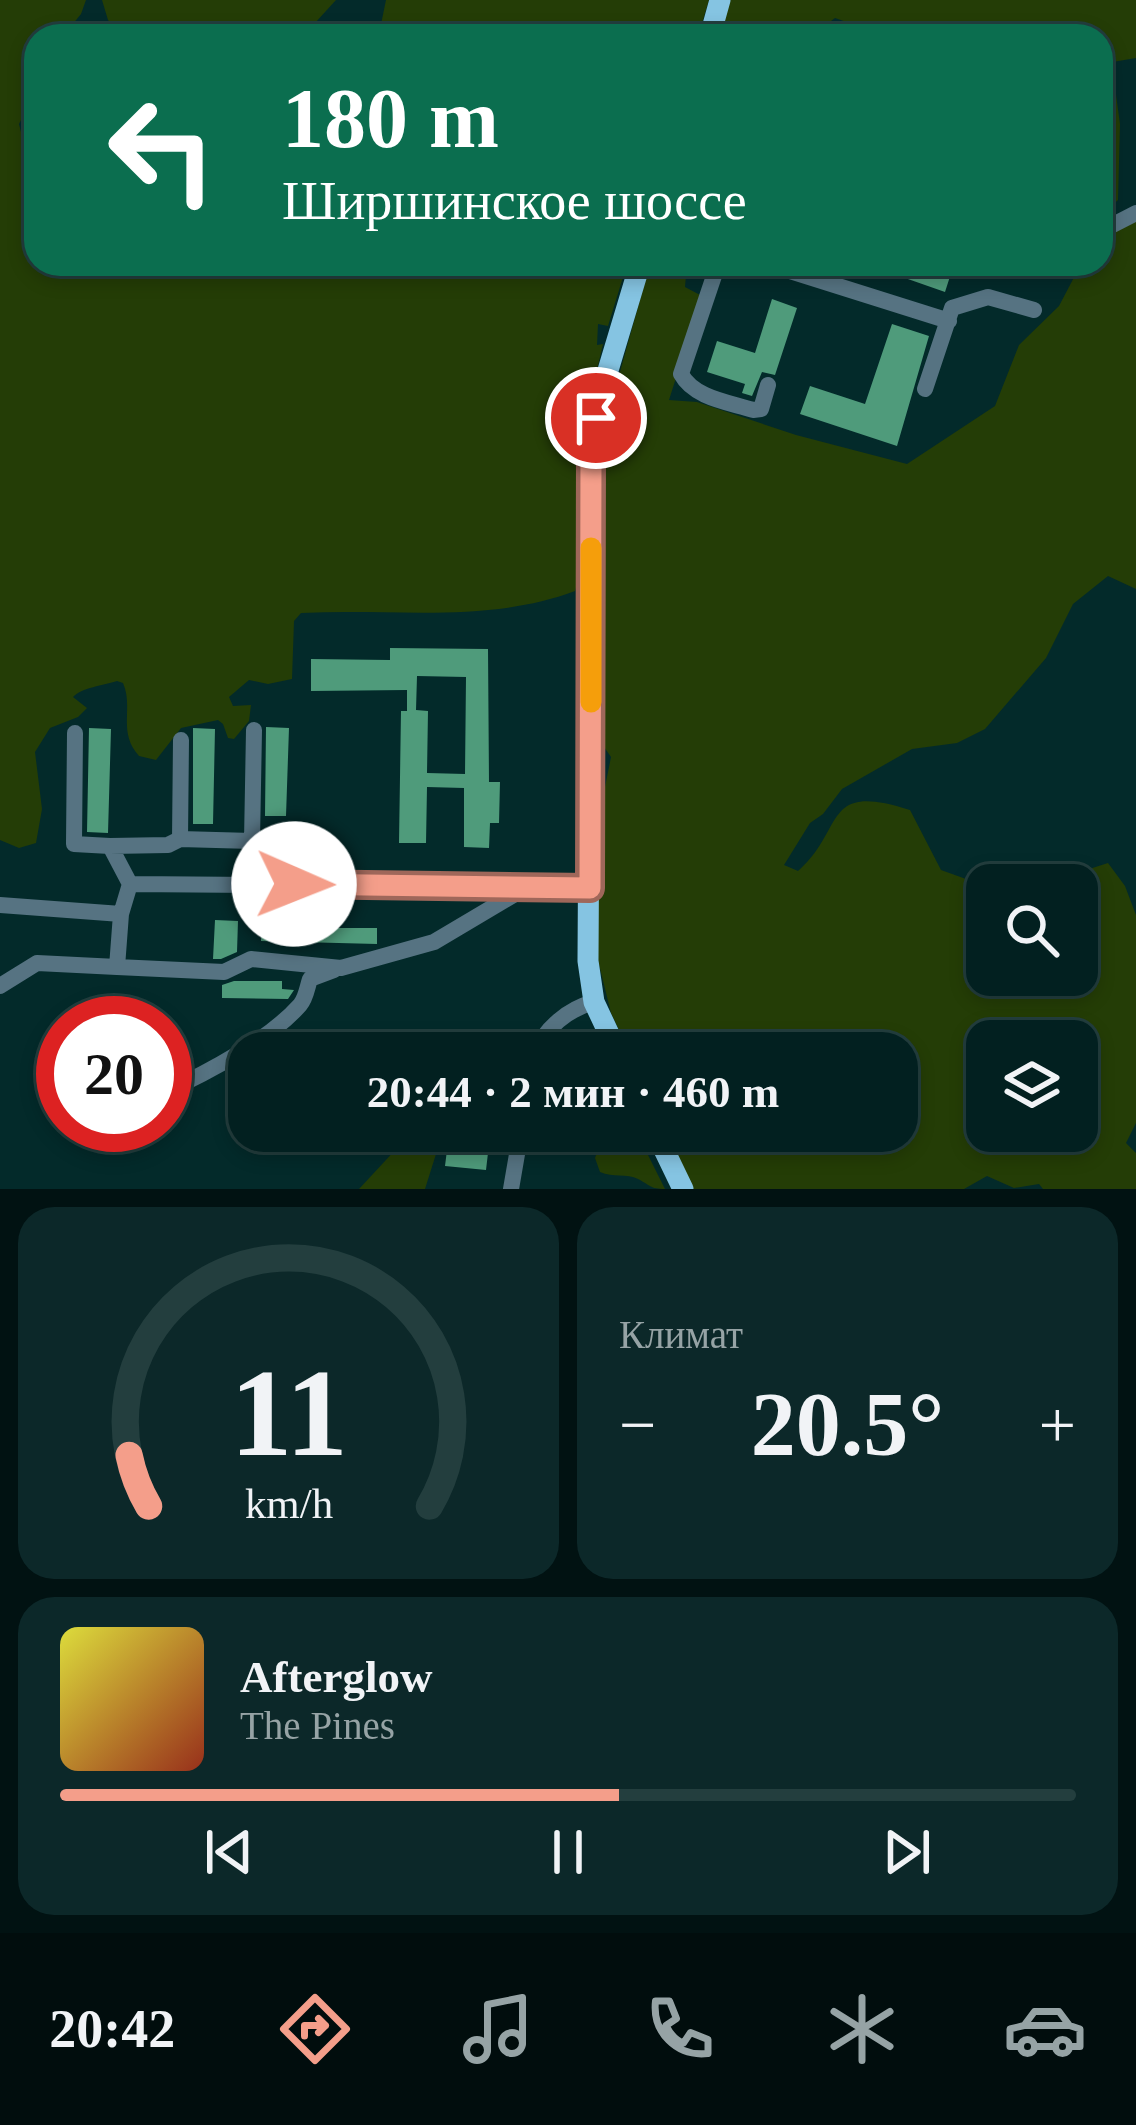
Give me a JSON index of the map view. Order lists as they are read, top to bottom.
{
  "page": {
    "turn": ["180 m", "Ширшинское шоссе"],
    "limit": "20",
    "trip": "20:44 · 2 мин · 460 m",
    "tile": "Климат",
    "heat": ["−", "20.5°", "+"],
    "song": ["Afterglow", "The Pines"],
    "tabs": "20:42",
    "gauge": ["11", "km/h"]
  }
}
